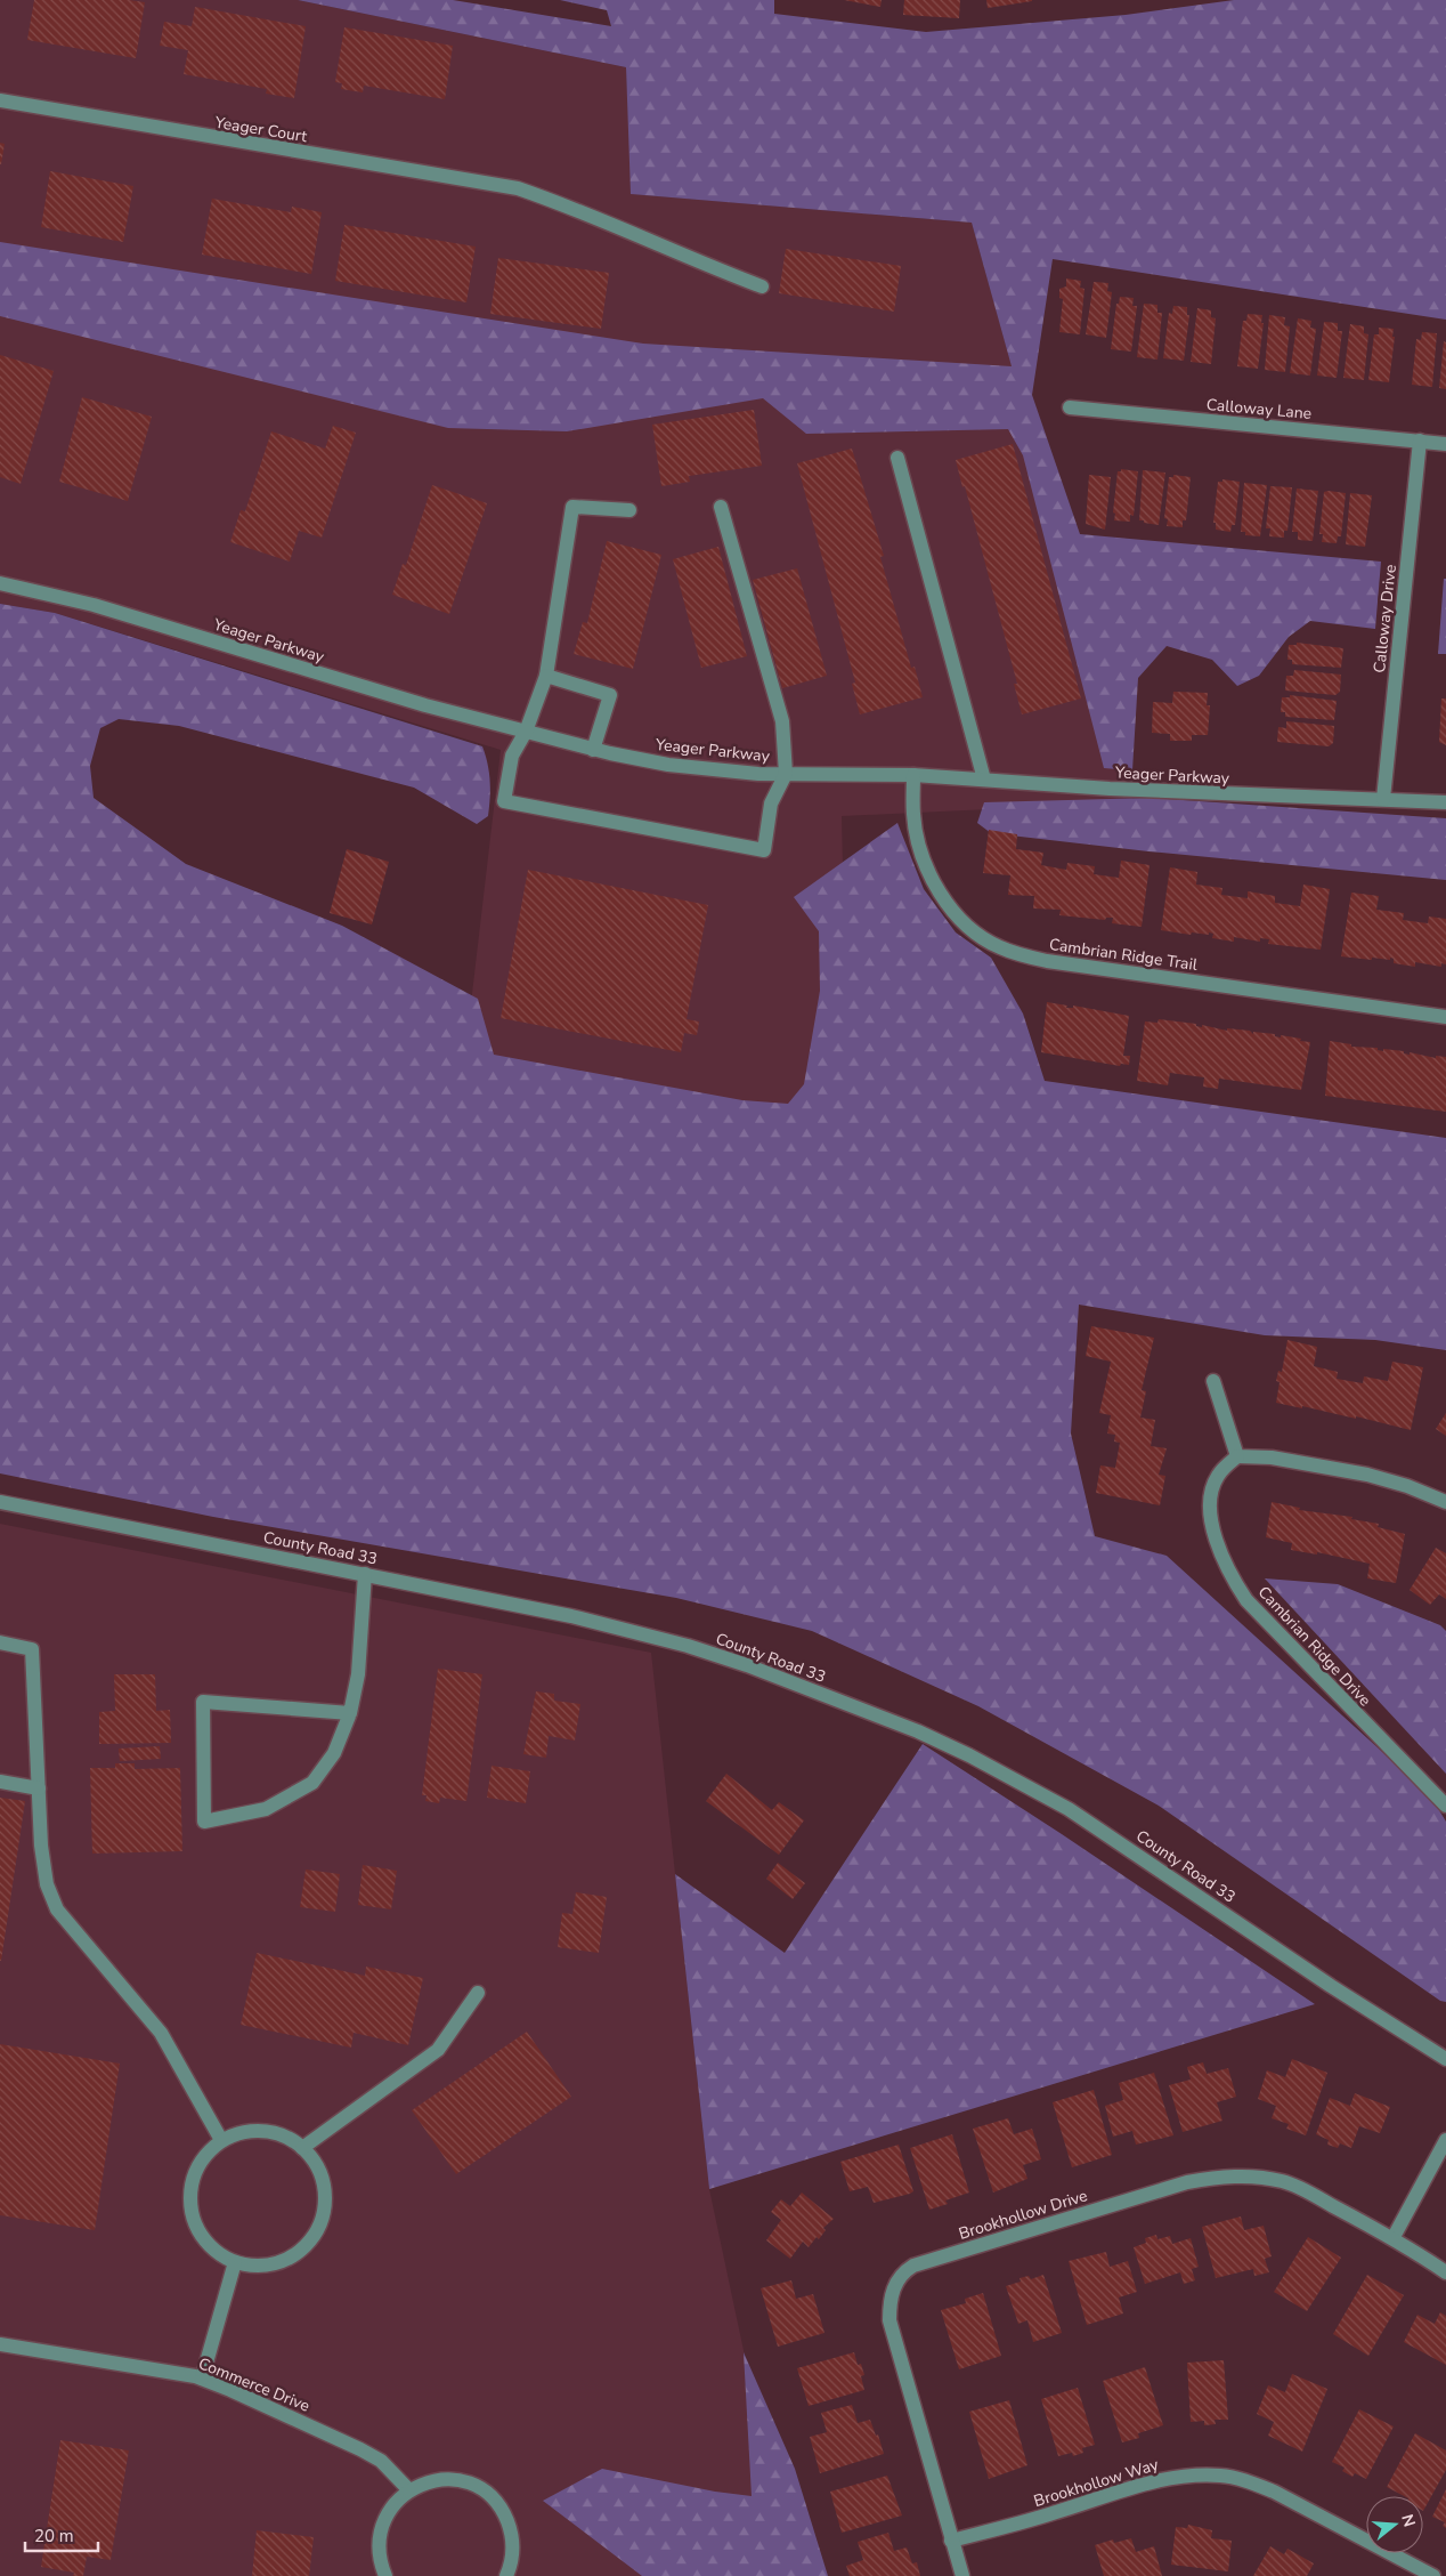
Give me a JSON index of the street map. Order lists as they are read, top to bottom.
{
  "streets": {
    "street": [
      "Yeager Court",
      "Calloway Lane",
      "Calloway Drive",
      "Yeager Parkway",
      "Cambrian Ridge Trail",
      "County Road 33",
      "Cambrian Ridge Drive",
      "Brookhollow Drive",
      "Commerce Drive",
      "Brookhollow Way"
    ]
  },
  "crossings": [
    ["Calloway Lane", "Calloway Drive"],
    ["Calloway Drive", "Yeager Parkway"],
    ["Yeager Parkway", "Cambrian Ridge Trail"],
    ["Brookhollow Drive", "Brookhollow Way"]
  ],
  "scale_bar": "20 m",
  "north": "right"
}
